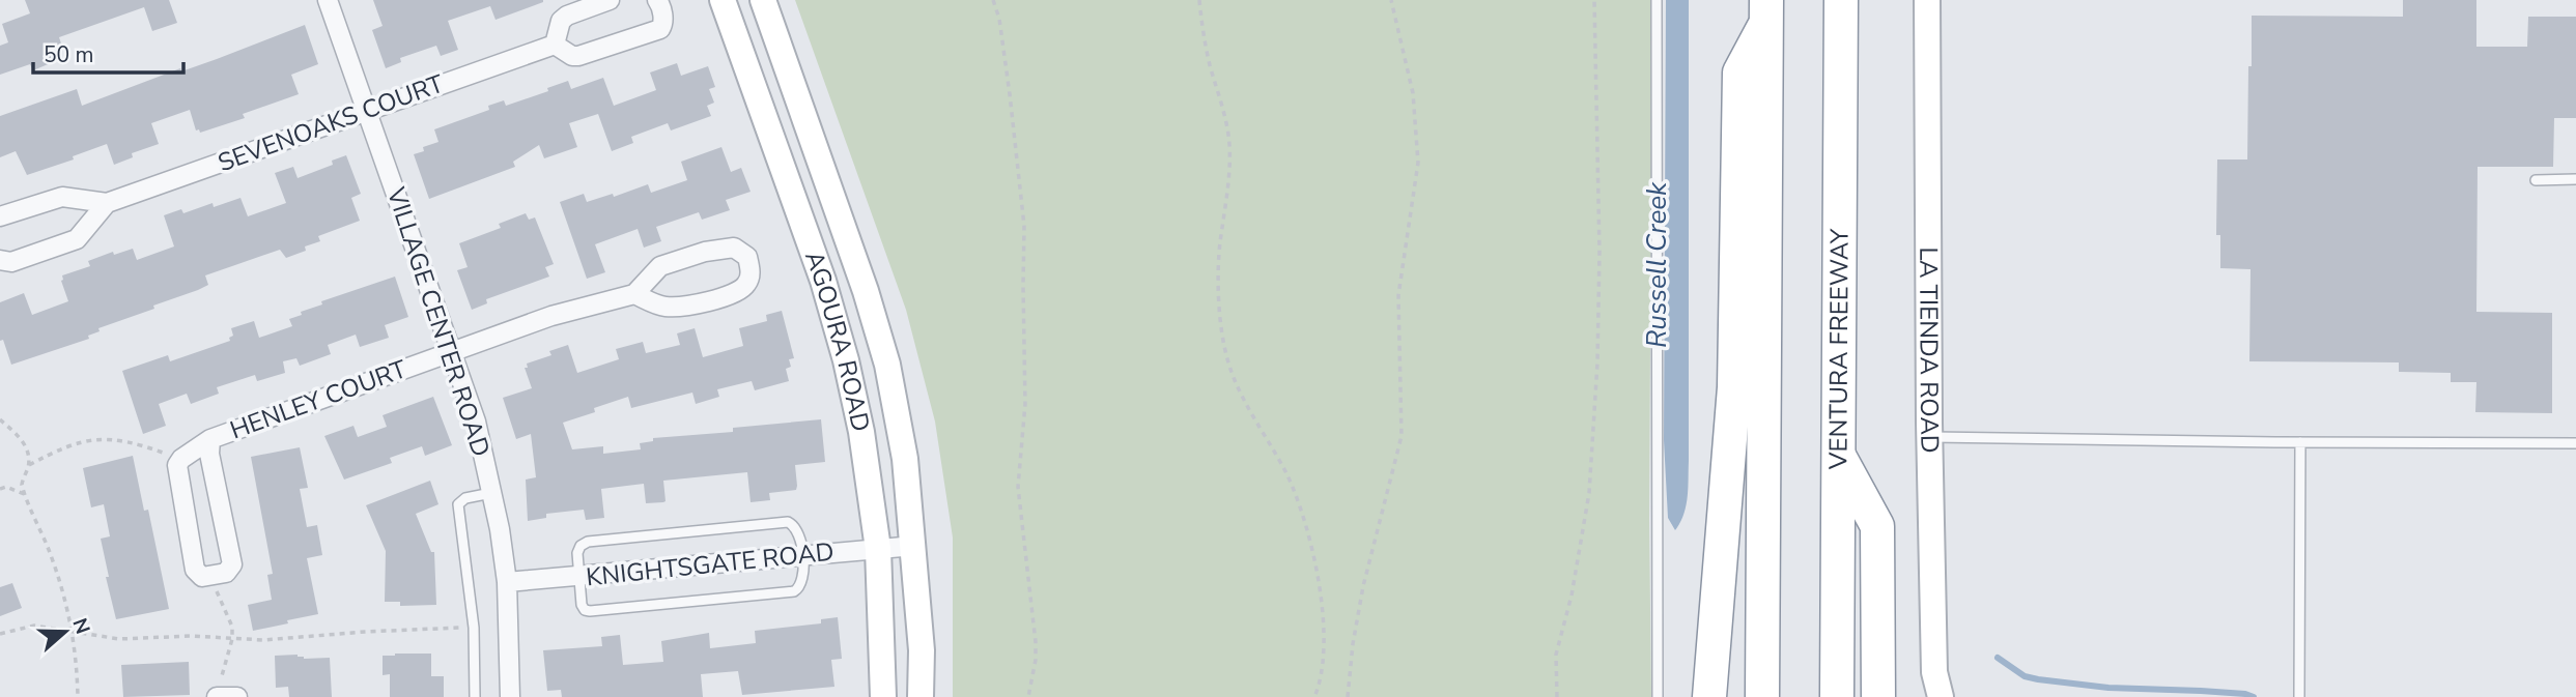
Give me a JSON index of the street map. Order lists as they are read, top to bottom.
{
  "streets": {
    "highway": ["VENTURA FREEWAY"],
    "main road": ["AGOURA ROAD", "LA TIENDA ROAD"],
    "street": [
      "SEVENOAKS COURT",
      "VILLAGE CENTER ROAD",
      "HENLEY COURT",
      "KNIGHTSGATE ROAD"
    ]
  },
  "crossings": [
    ["SEVENOAKS COURT", "VILLAGE CENTER ROAD"],
    ["VILLAGE CENTER ROAD", "HENLEY COURT"],
    ["VILLAGE CENTER ROAD", "KNIGHTSGATE ROAD"],
    ["AGOURA ROAD", "KNIGHTSGATE ROAD"]
  ],
  "water": ["Russell Creek"],
  "scale_bar": "50 m",
  "north": "right"
}
